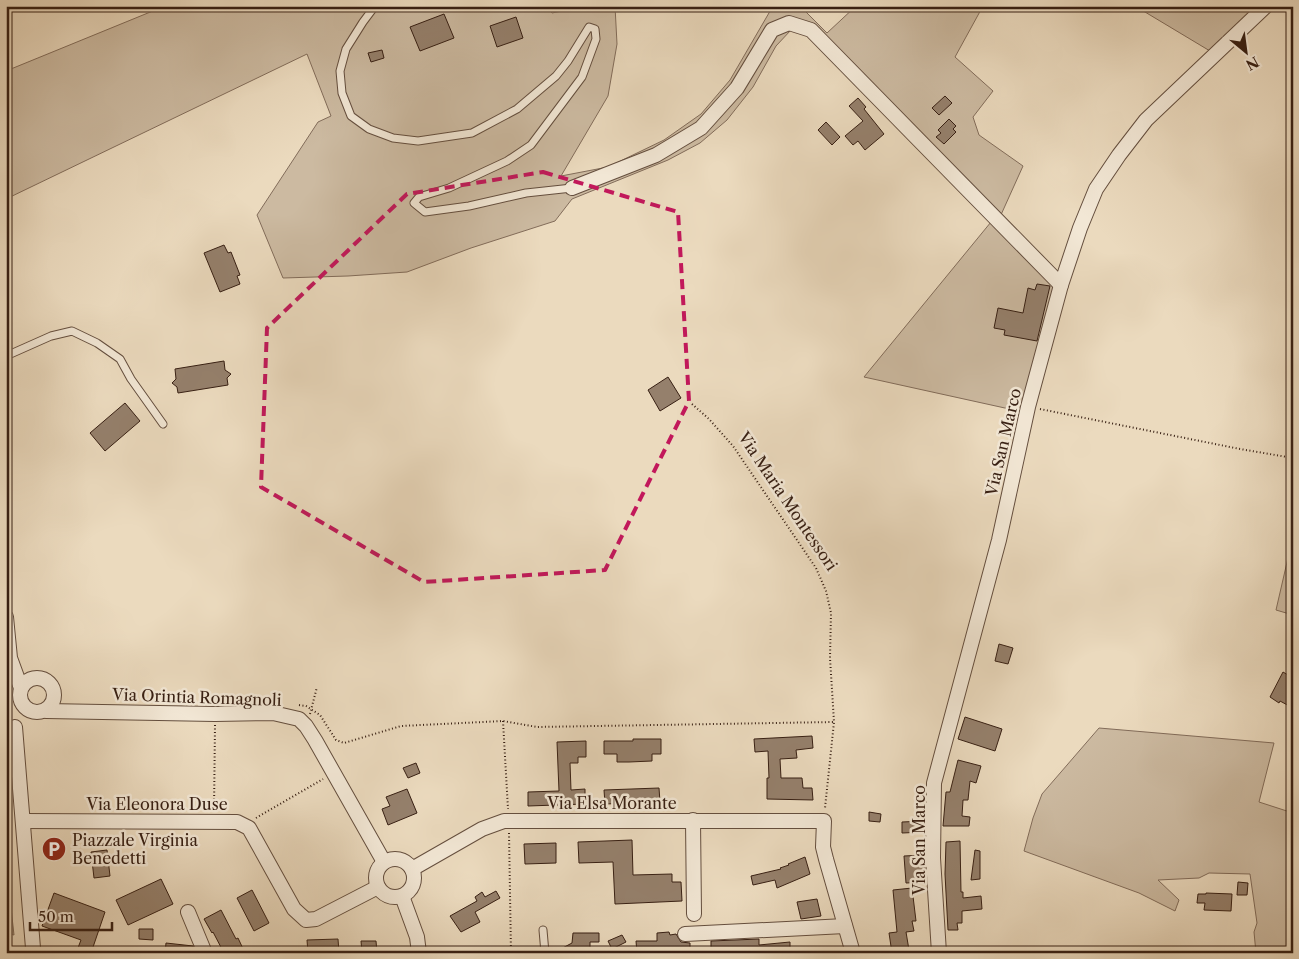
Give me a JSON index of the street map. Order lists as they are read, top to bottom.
{
  "streets": {
    "street": [
      "Via San Marco",
      "Via Orintia Romagnoli",
      "Via Elsa Morante",
      "Via Eleonora Duse"
    ],
    "path": ["Via Maria Montessori"]
  },
  "crossings": [
    ["Via Maria Montessori", "Via Elsa Morante"],
    ["Via Elsa Morante", "Via Eleonora Duse"]
  ],
  "places": {
    "parking": ["Piazzale Virginia Benedetti"]
  },
  "scale_bar": "50 m",
  "north": "bottom right"
}
